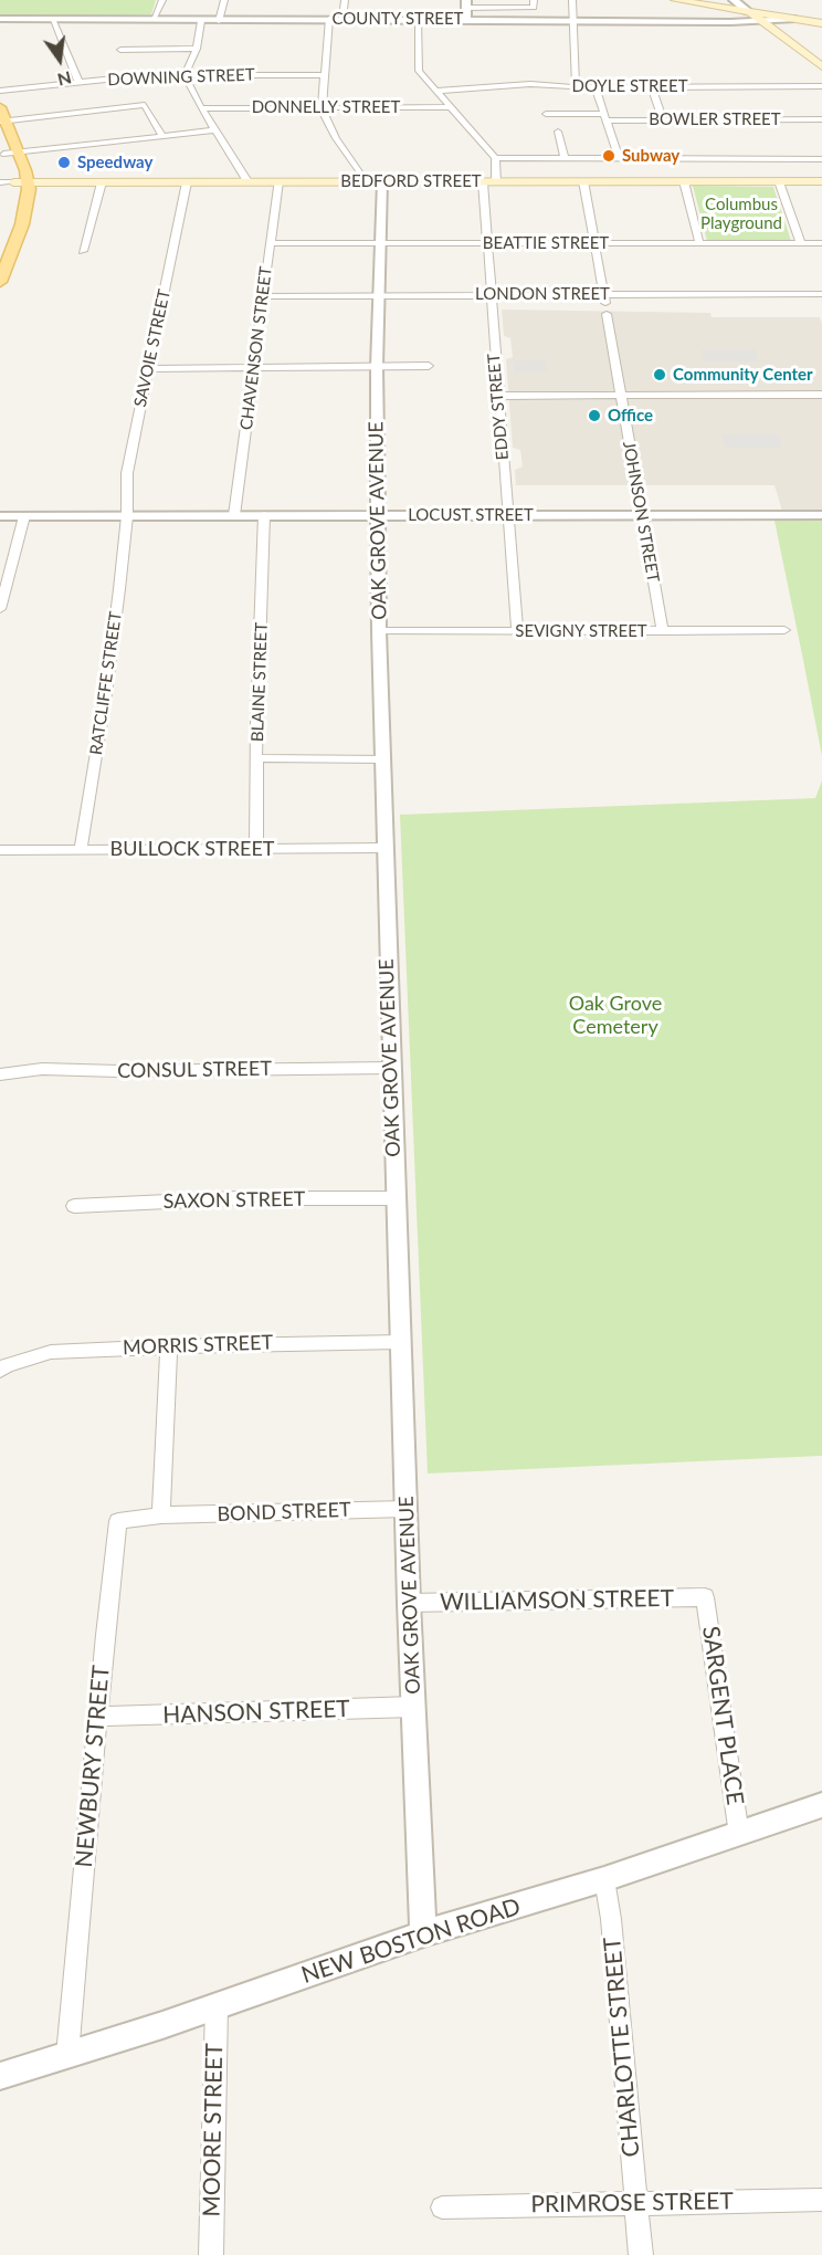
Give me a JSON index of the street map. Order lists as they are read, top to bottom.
{
  "streets": {
    "main road": ["BEDFORD STREET"],
    "street": [
      "COUNTY STREET",
      "DOWNING STREET",
      "DOYLE STREET",
      "DONNELLY STREET",
      "BOWLER STREET",
      "BEATTIE STREET",
      "LONDON STREET",
      "SAVOIE STREET",
      "CHAVENSON STREET",
      "EDDY STREET",
      "JOHNSON STREET",
      "LOCUST STREET",
      "OAK GROVE AVENUE",
      "SEVIGNY STREET",
      "BLAINE STREET",
      "RATCLIFFE STREET",
      "BULLOCK STREET",
      "CONSUL STREET",
      "SAXON STREET",
      "MORRIS STREET",
      "BOND STREET",
      "WILLIAMSON STREET",
      "HANSON STREET",
      "SARGENT PLACE",
      "NEWBURY STREET",
      "NEW BOSTON ROAD",
      "CHARLOTTE STREET",
      "MOORE STREET",
      "PRIMROSE STREET"
    ]
  },
  "crossings": [
    ["BEDFORD STREET", "SAVOIE STREET"],
    ["BEDFORD STREET", "CHAVENSON STREET"],
    ["BEDFORD STREET", "EDDY STREET"],
    ["BEDFORD STREET", "JOHNSON STREET"],
    ["BEDFORD STREET", "OAK GROVE AVENUE"],
    ["BEATTIE STREET", "CHAVENSON STREET"],
    ["BEATTIE STREET", "EDDY STREET"],
    ["BEATTIE STREET", "JOHNSON STREET"],
    ["BEATTIE STREET", "OAK GROVE AVENUE"],
    ["LONDON STREET", "CHAVENSON STREET"],
    ["LONDON STREET", "EDDY STREET"],
    ["LONDON STREET", "JOHNSON STREET"],
    ["LONDON STREET", "OAK GROVE AVENUE"],
    ["SAVOIE STREET", "LOCUST STREET"],
    ["SAVOIE STREET", "RATCLIFFE STREET"],
    ["CHAVENSON STREET", "LOCUST STREET"],
    ["EDDY STREET", "LOCUST STREET"],
    ["EDDY STREET", "SEVIGNY STREET"],
    ["JOHNSON STREET", "LOCUST STREET"],
    ["JOHNSON STREET", "SEVIGNY STREET"],
    ["LOCUST STREET", "OAK GROVE AVENUE"],
    ["LOCUST STREET", "BLAINE STREET"],
    ["LOCUST STREET", "RATCLIFFE STREET"],
    ["OAK GROVE AVENUE", "SEVIGNY STREET"],
    ["OAK GROVE AVENUE", "BULLOCK STREET"],
    ["OAK GROVE AVENUE", "CONSUL STREET"],
    ["OAK GROVE AVENUE", "SAXON STREET"],
    ["OAK GROVE AVENUE", "MORRIS STREET"],
    ["OAK GROVE AVENUE", "BOND STREET"],
    ["OAK GROVE AVENUE", "WILLIAMSON STREET"],
    ["OAK GROVE AVENUE", "HANSON STREET"],
    ["OAK GROVE AVENUE", "NEW BOSTON ROAD"],
    ["BLAINE STREET", "BULLOCK STREET"],
    ["RATCLIFFE STREET", "BULLOCK STREET"],
    ["BOND STREET", "NEWBURY STREET"],
    ["WILLIAMSON STREET", "SARGENT PLACE"],
    ["HANSON STREET", "NEWBURY STREET"],
    ["SARGENT PLACE", "NEW BOSTON ROAD"],
    ["NEWBURY STREET", "NEW BOSTON ROAD"],
    ["NEW BOSTON ROAD", "CHARLOTTE STREET"],
    ["NEW BOSTON ROAD", "MOORE STREET"],
    ["CHARLOTTE STREET", "PRIMROSE STREET"]
  ],
  "parks": ["Columbus Playground", "Oak Grove Cemetery"],
  "places": [
    "Subway",
    "Speedway",
    "Community Center",
    "Office"
  ],
  "north": "bottom"
}
